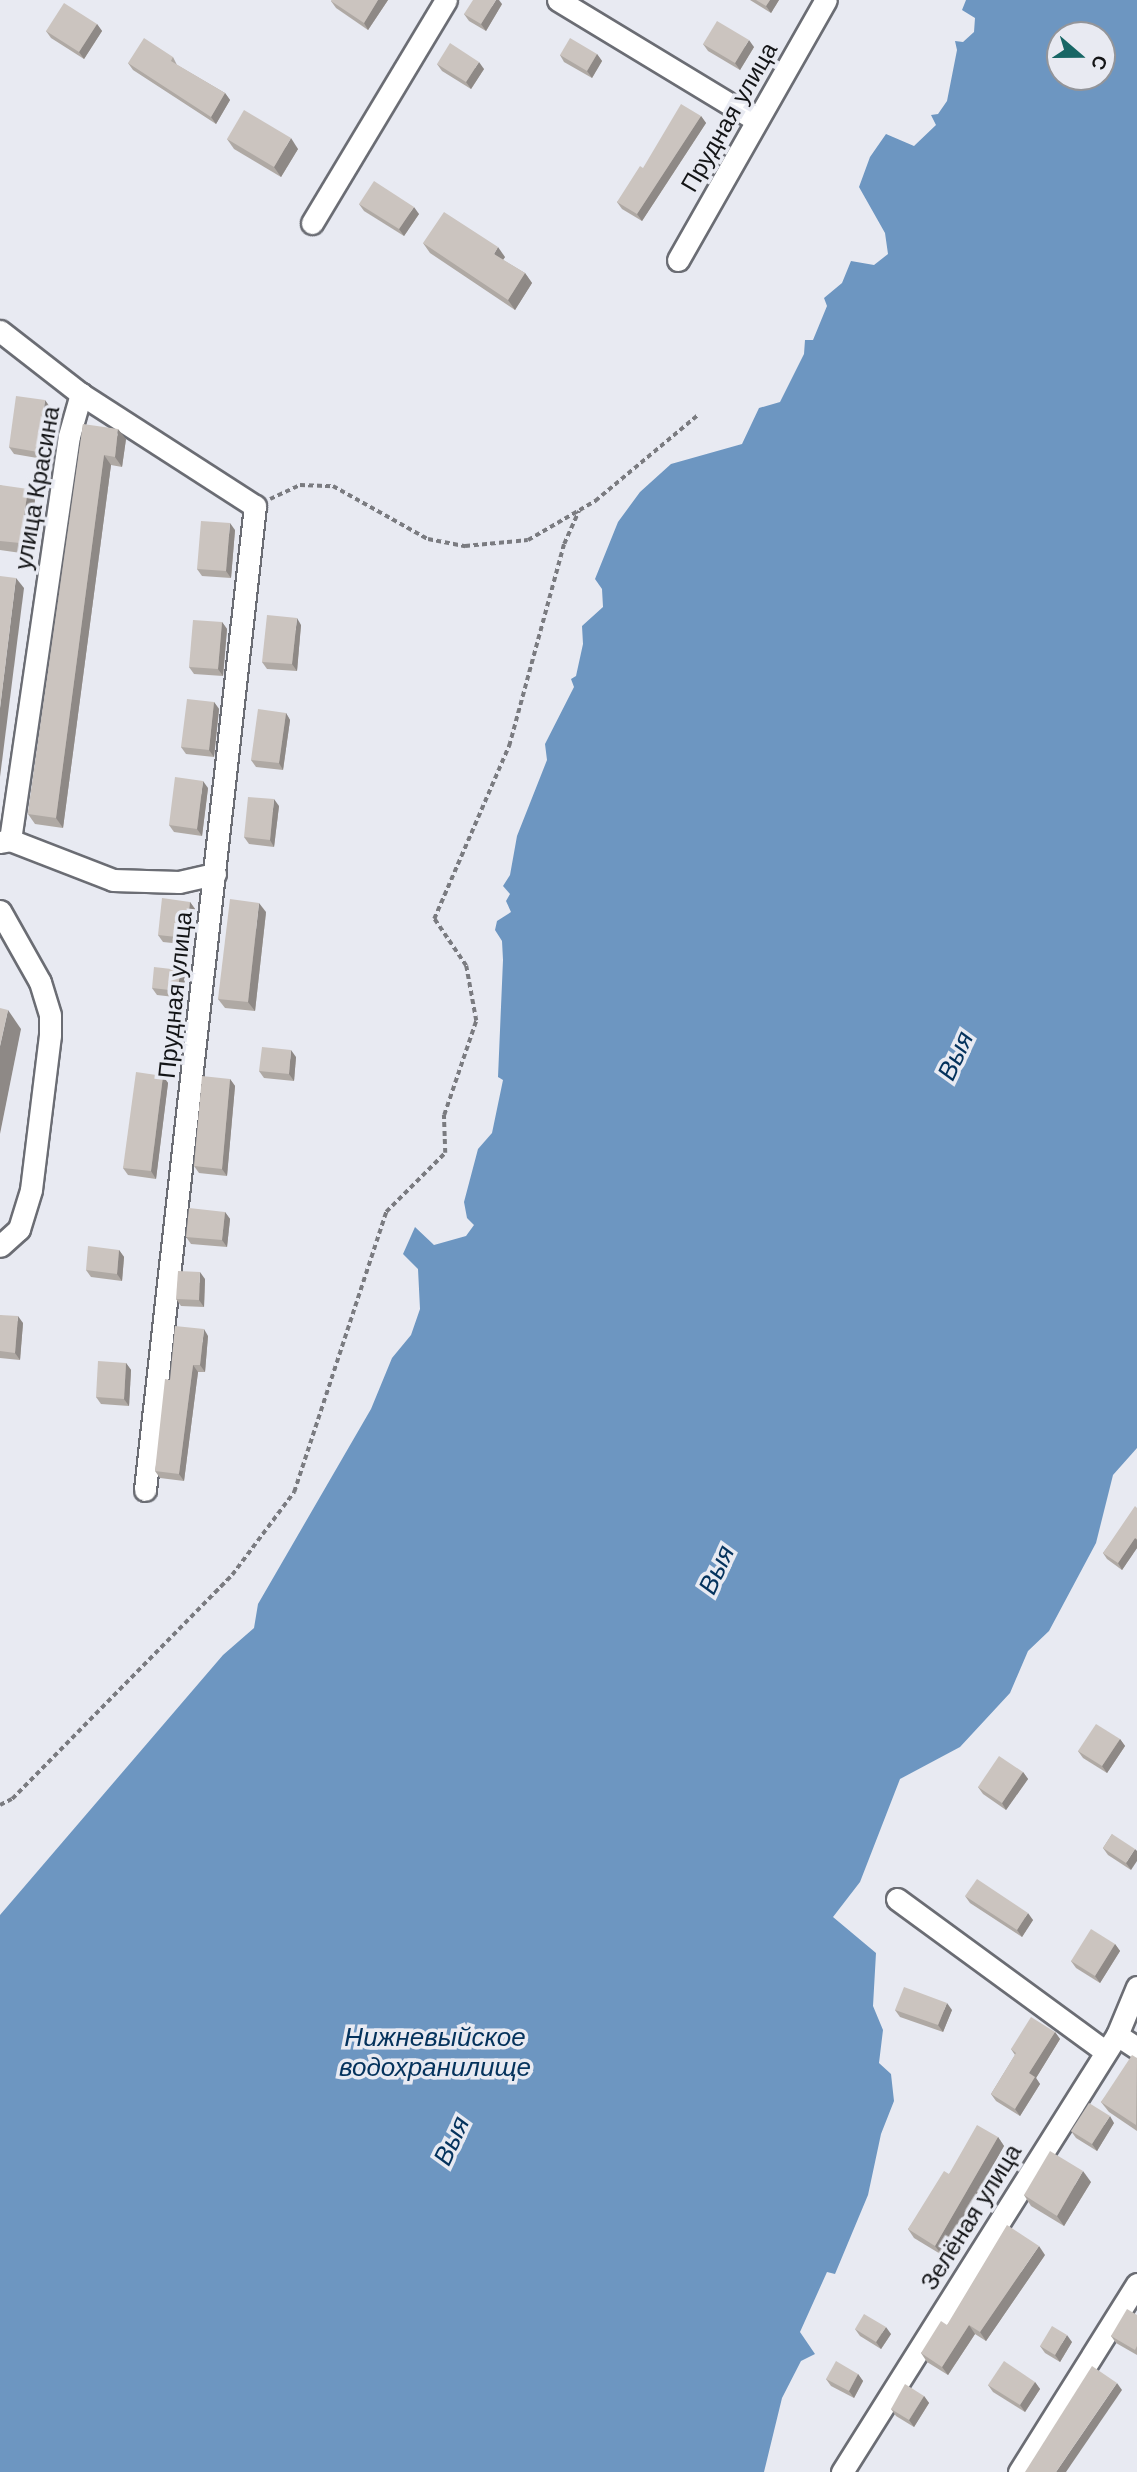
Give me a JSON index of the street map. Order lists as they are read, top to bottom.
{
  "streets": {
    "street": ["Прудная улица", "улица Красина", "Зелёная улица"]
  },
  "water": ["Выя", "Нижневыйское водохранилище"],
  "north": "right"
}
